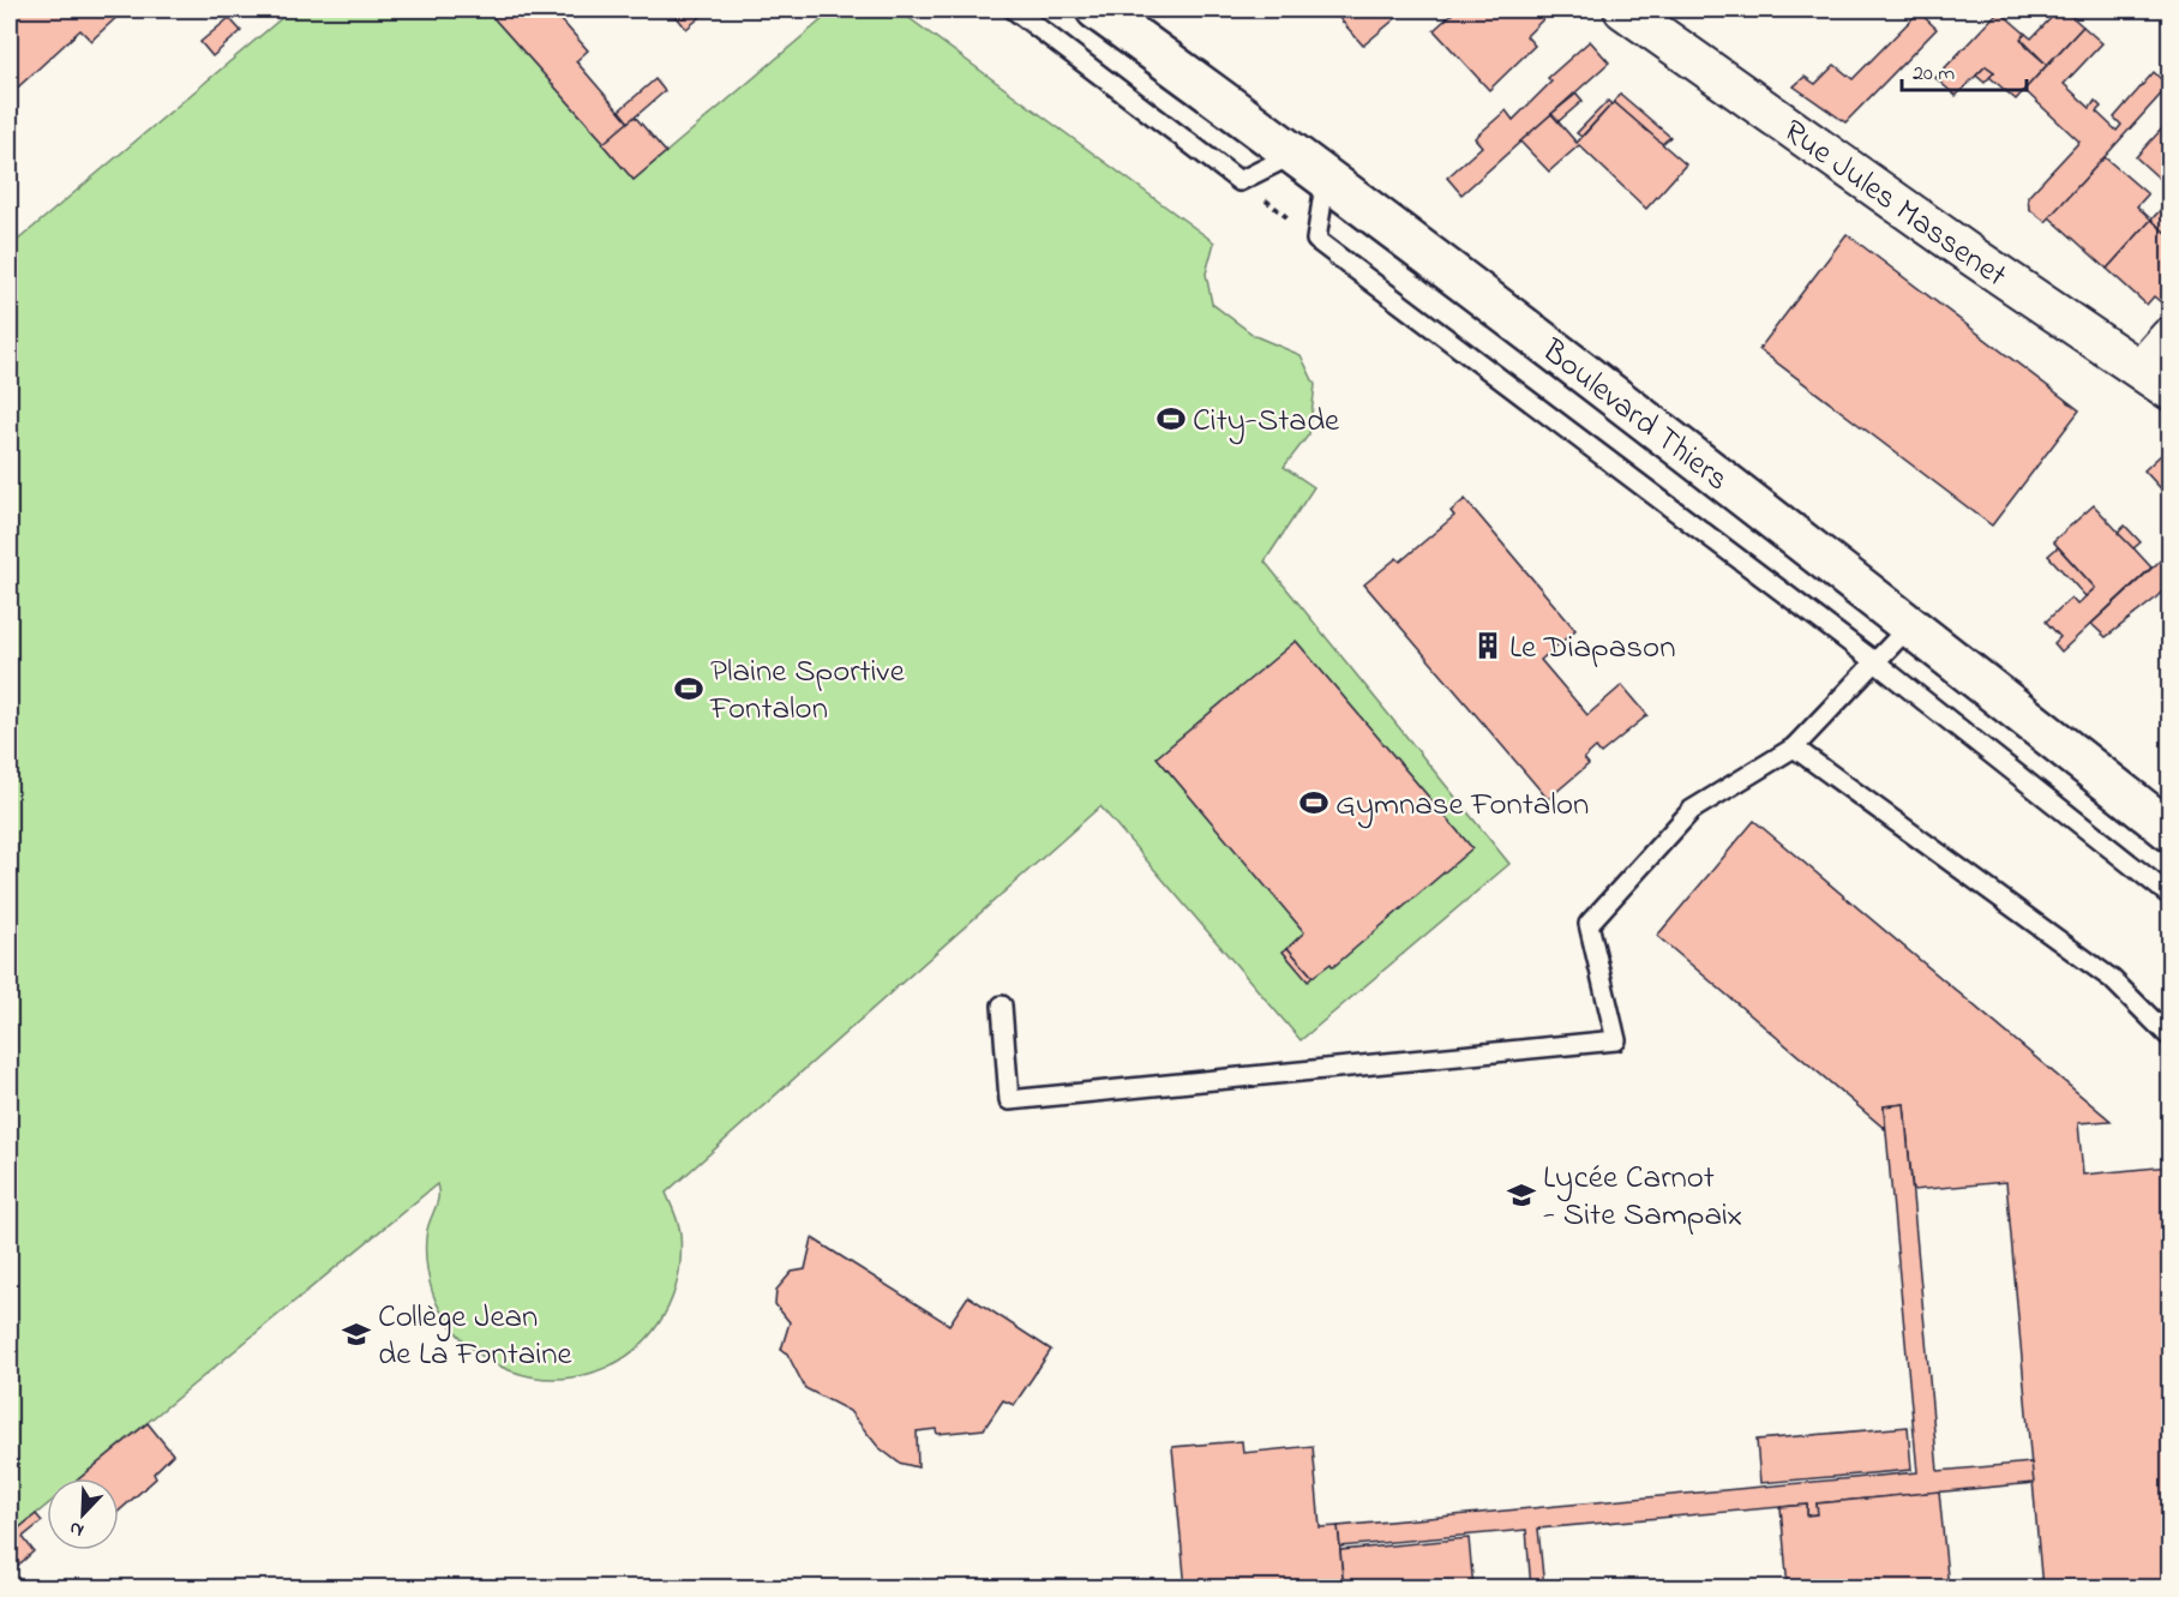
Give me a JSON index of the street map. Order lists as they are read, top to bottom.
{
  "streets": {
    "main road": ["Boulevard Thiers"],
    "street": ["Rue Jules Massenet"]
  },
  "places": {
    "sports": ["City-Stade", "Plaine Sportive Fontalon", "Gymnase Fontalon"],
    "building": ["Le Diapason"],
    "school or university": ["Lycée Carnot - Site Sampaix", "Collège Jean de La Fontaine"]
  },
  "scale_bar": "20 m",
  "north": "bottom left"
}
